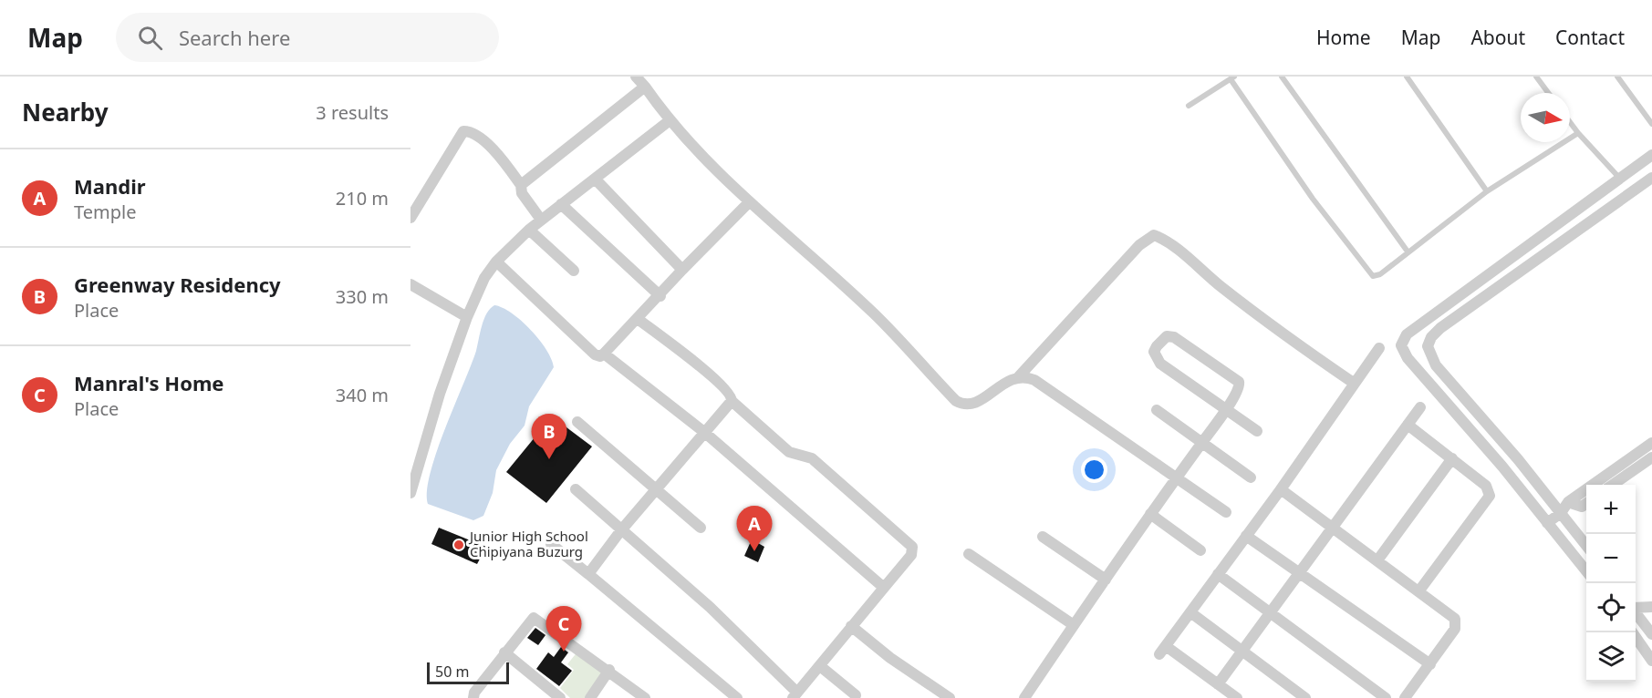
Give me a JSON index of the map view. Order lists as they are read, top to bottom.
{
  "places": ["Junior High School Chipiyana Buzurg"],
  "scale_bar": "50 m",
  "north": "right",
  "page": {
    "header": "Map",
    "search": "Search here",
    "nav": [
      "Home",
      "Map",
      "About",
      "Contact"
    ],
    "heading": ["Nearby", "3 results"],
    "list": [
      {
        "mark": "A",
        "name": "Mandir",
        "note": "Temple",
        "value": "210 m"
      },
      {
        "mark": "B",
        "name": "Greenway Residency",
        "note": "Place",
        "value": "330 m"
      },
      {
        "mark": "C",
        "name": "Manral's Home",
        "note": "Place",
        "value": "340 m"
      }
    ],
    "pins": ["B", "A", "C"],
    "map_buttons": ["+", "−"],
    "scale": "50 m"
  }
}
